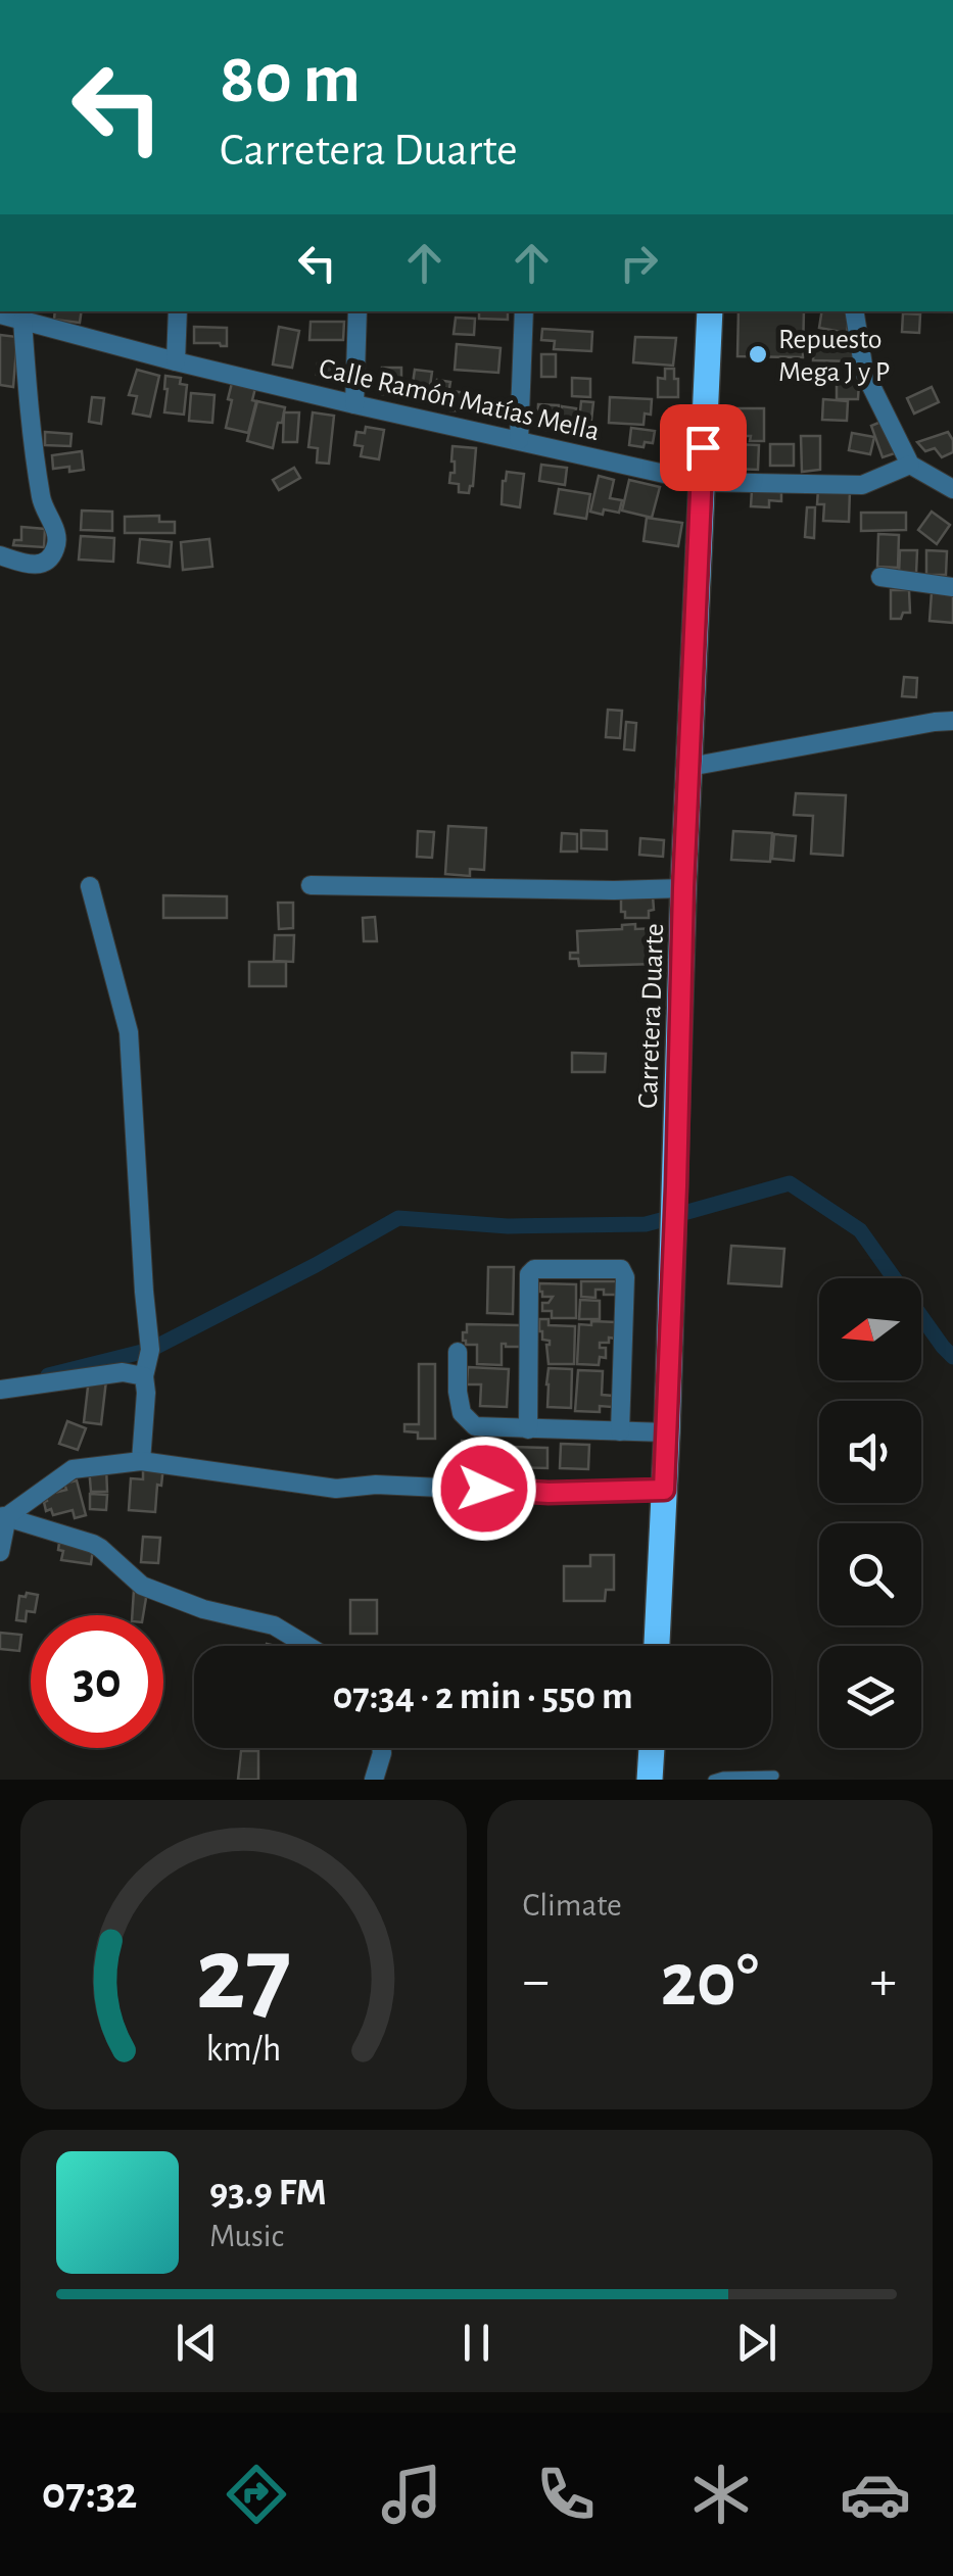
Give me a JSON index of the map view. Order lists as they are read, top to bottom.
{
  "streets": {
    "main road": ["Carretera Duarte"],
    "street": ["Calle Ramón Matías Mella"]
  },
  "crossings": [
    ["Calle Ramón Matías Mella", "Carretera Duarte"]
  ],
  "places": ["Repuesto Mega J y P"],
  "north": "left",
  "page": {
    "turn": ["80 m", "Carretera Duarte"],
    "limit": "30",
    "trip": "07:34 · 2 min · 550 m",
    "tile": "Climate",
    "heat": ["−", "20°", "+"],
    "song": ["93.9 FM", "Music"],
    "tabs": "07:32",
    "gauge": ["27", "km/h"]
  }
}
